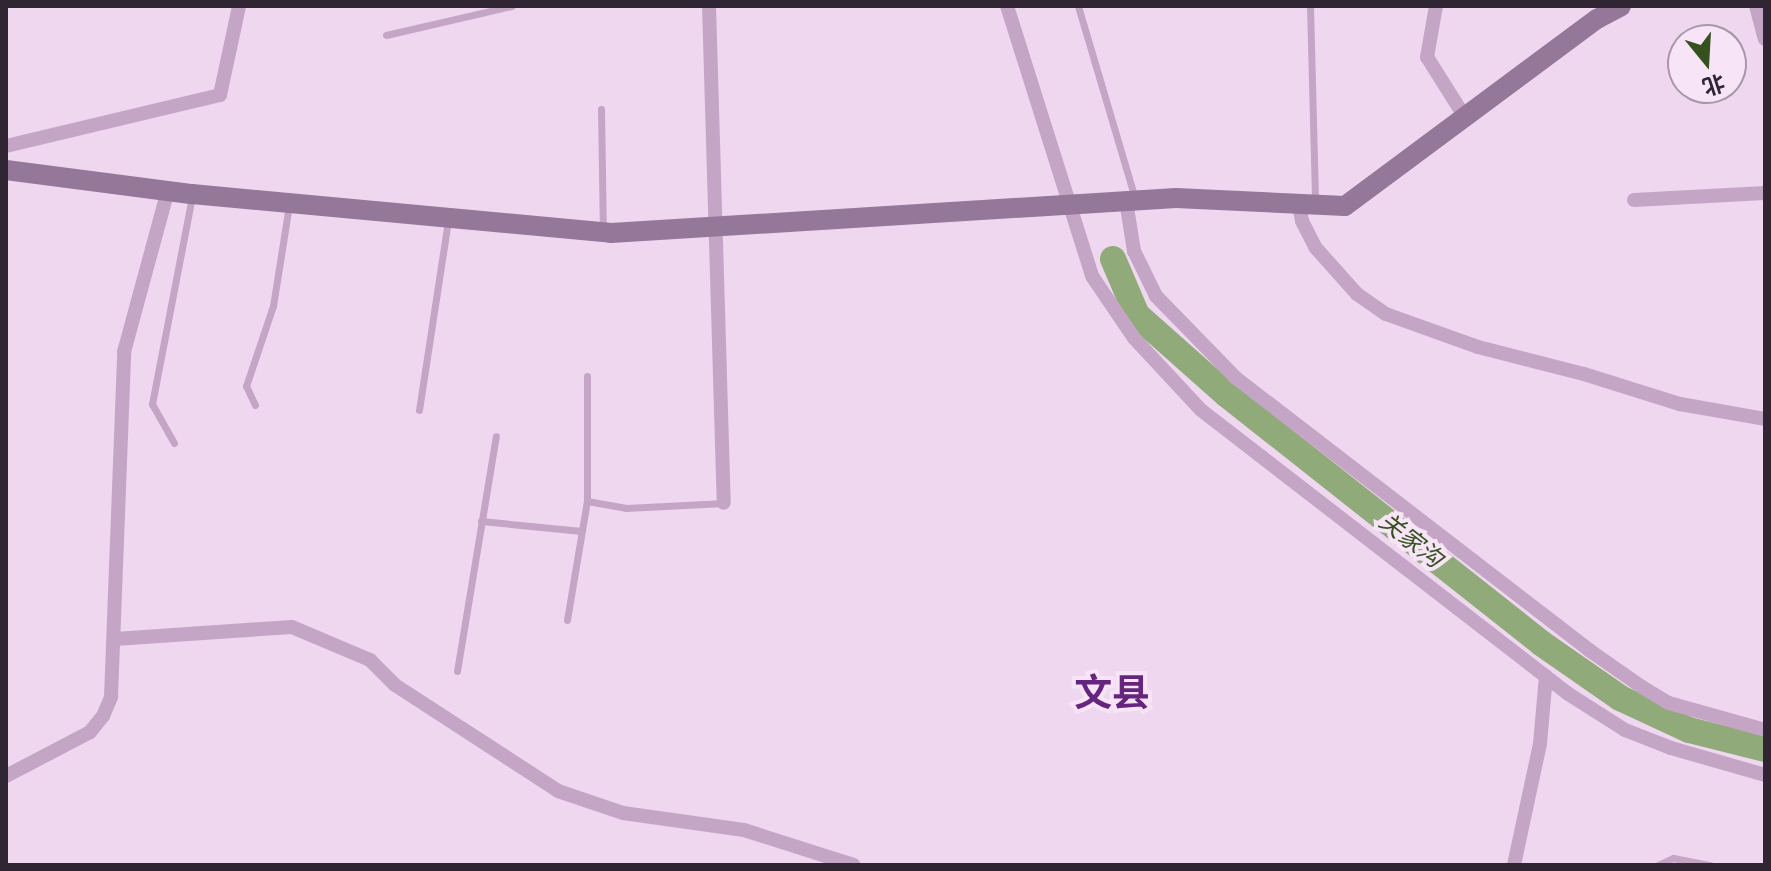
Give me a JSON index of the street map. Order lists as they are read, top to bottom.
{
  "districts": ["文县"],
  "water": ["关家沟"],
  "north": "bottom"
}
